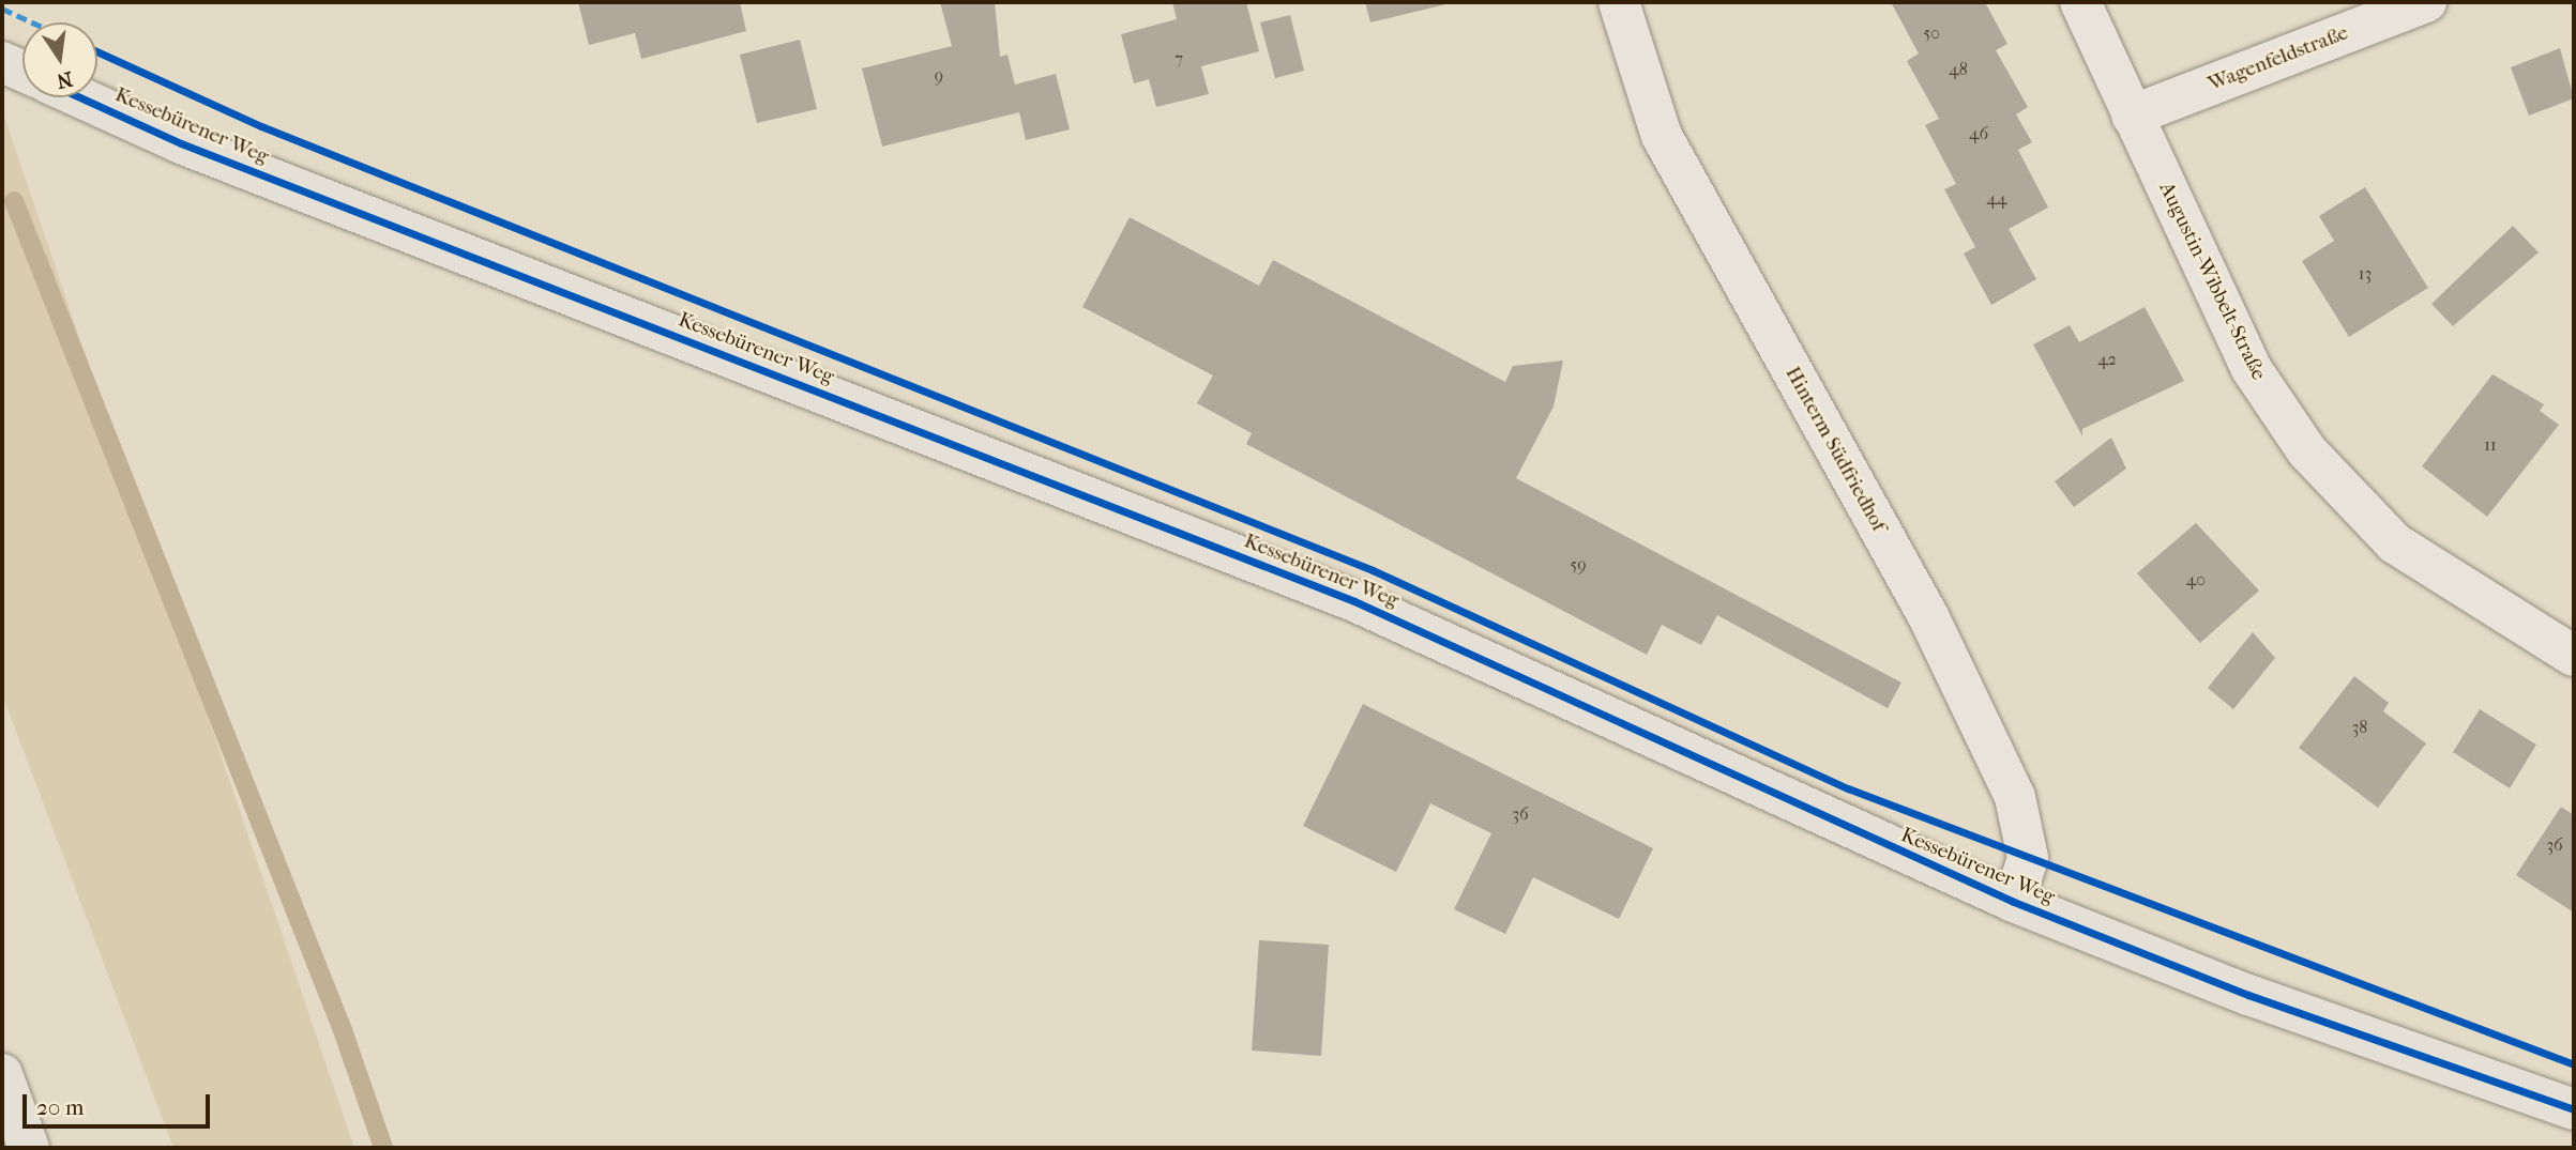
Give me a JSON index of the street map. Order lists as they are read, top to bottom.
{
  "streets": {
    "main road": ["Kessebürener Weg"],
    "street": ["Wagenfeldstraße", "Augustin-Wibbelt-Straße", "Hinterm Südfriedhof"]
  },
  "crossings": [
    ["Wagenfeldstraße", "Augustin-Wibbelt-Straße"],
    ["Kessebürener Weg", "Hinterm Südfriedhof"]
  ],
  "house_numbers": [
    "50",
    "7",
    "48",
    "9",
    "46",
    "44",
    "13",
    "42",
    "11",
    "59",
    "40",
    "38",
    "36",
    "36"
  ],
  "scale_bar": "20 m",
  "north": "bottom"
}
